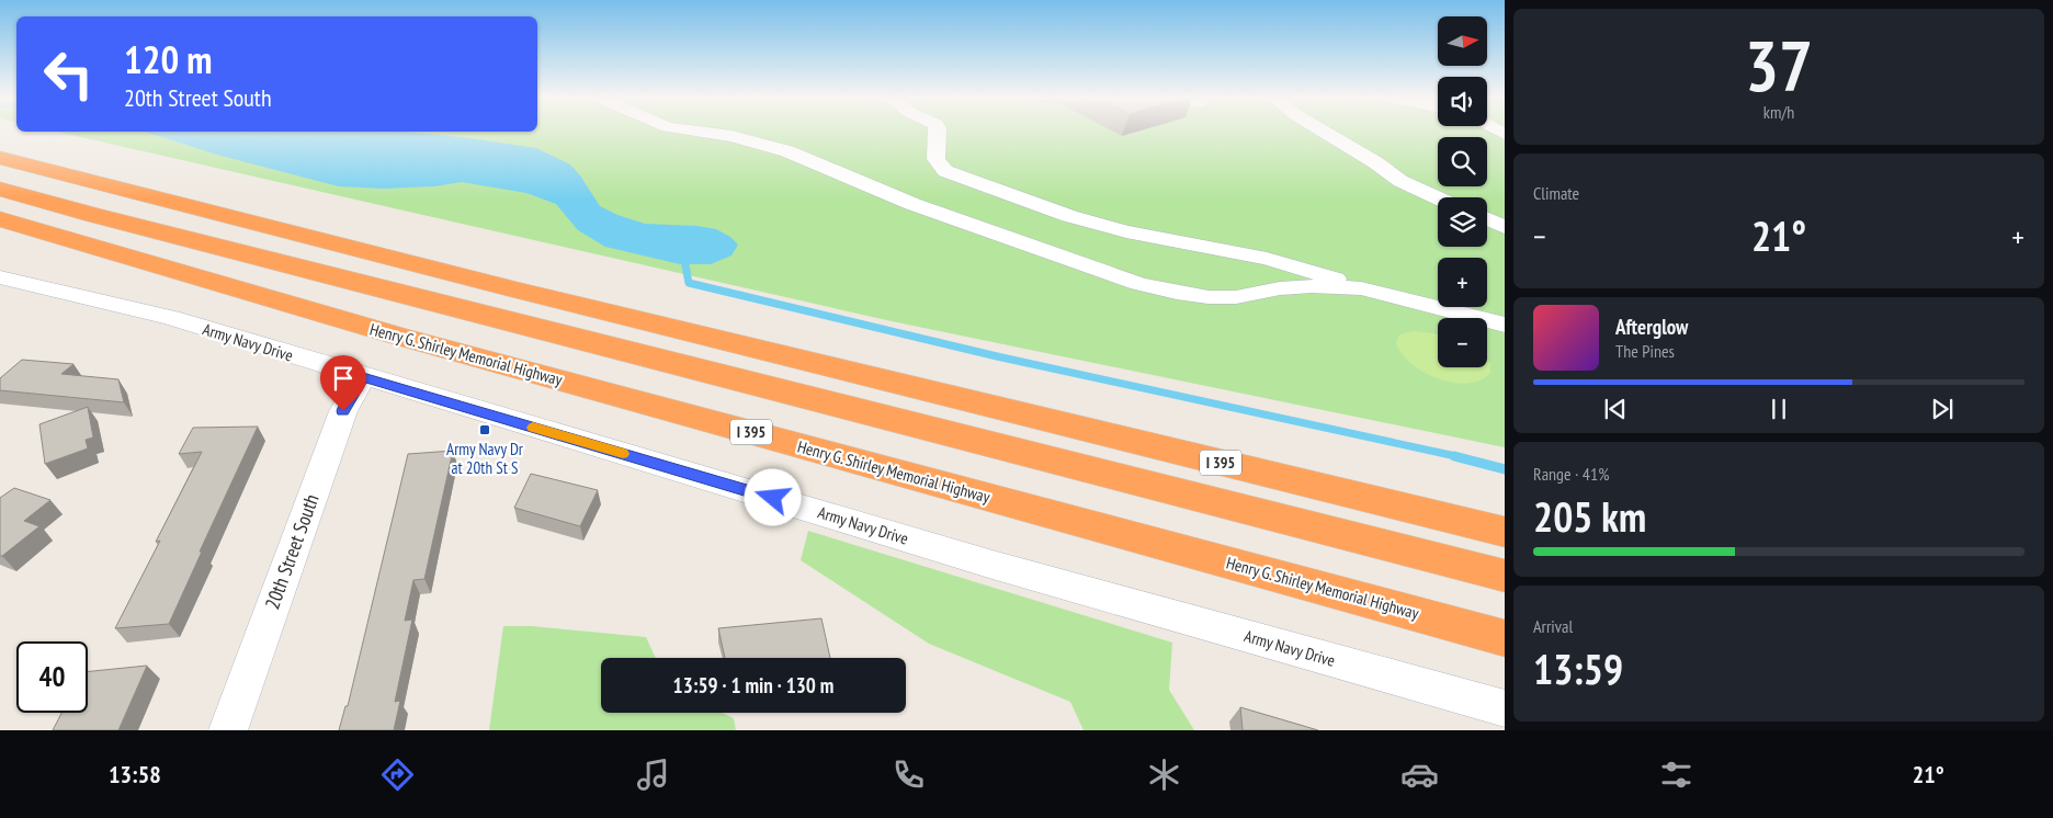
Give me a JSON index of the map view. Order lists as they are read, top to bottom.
{
  "streets": {
    "highway": ["Henry G. Shirley Memorial Highway", "I 395"],
    "street": ["Army Navy Drive", "20th Street South"]
  },
  "crossings": [
    ["Army Navy Drive", "20th Street South"]
  ],
  "places": {
    "transit": ["Army Navy Dr at 20th St S"]
  },
  "north": "right",
  "page": {
    "tile": [
      ["37", "km/h"],
      "Climate",
      ["Range · 41%", "205 km"],
      ["Arrival", "13:59"]
    ],
    "map_buttons": ["+", "−"],
    "turn": ["120 m", "20th Street South"],
    "heat": ["−", "21°", "+"],
    "song": ["Afterglow", "The Pines"],
    "limit": "40",
    "trip": "13:59 · 1 min · 130 m",
    "tabs": ["13:58", "21°"]
  }
}
